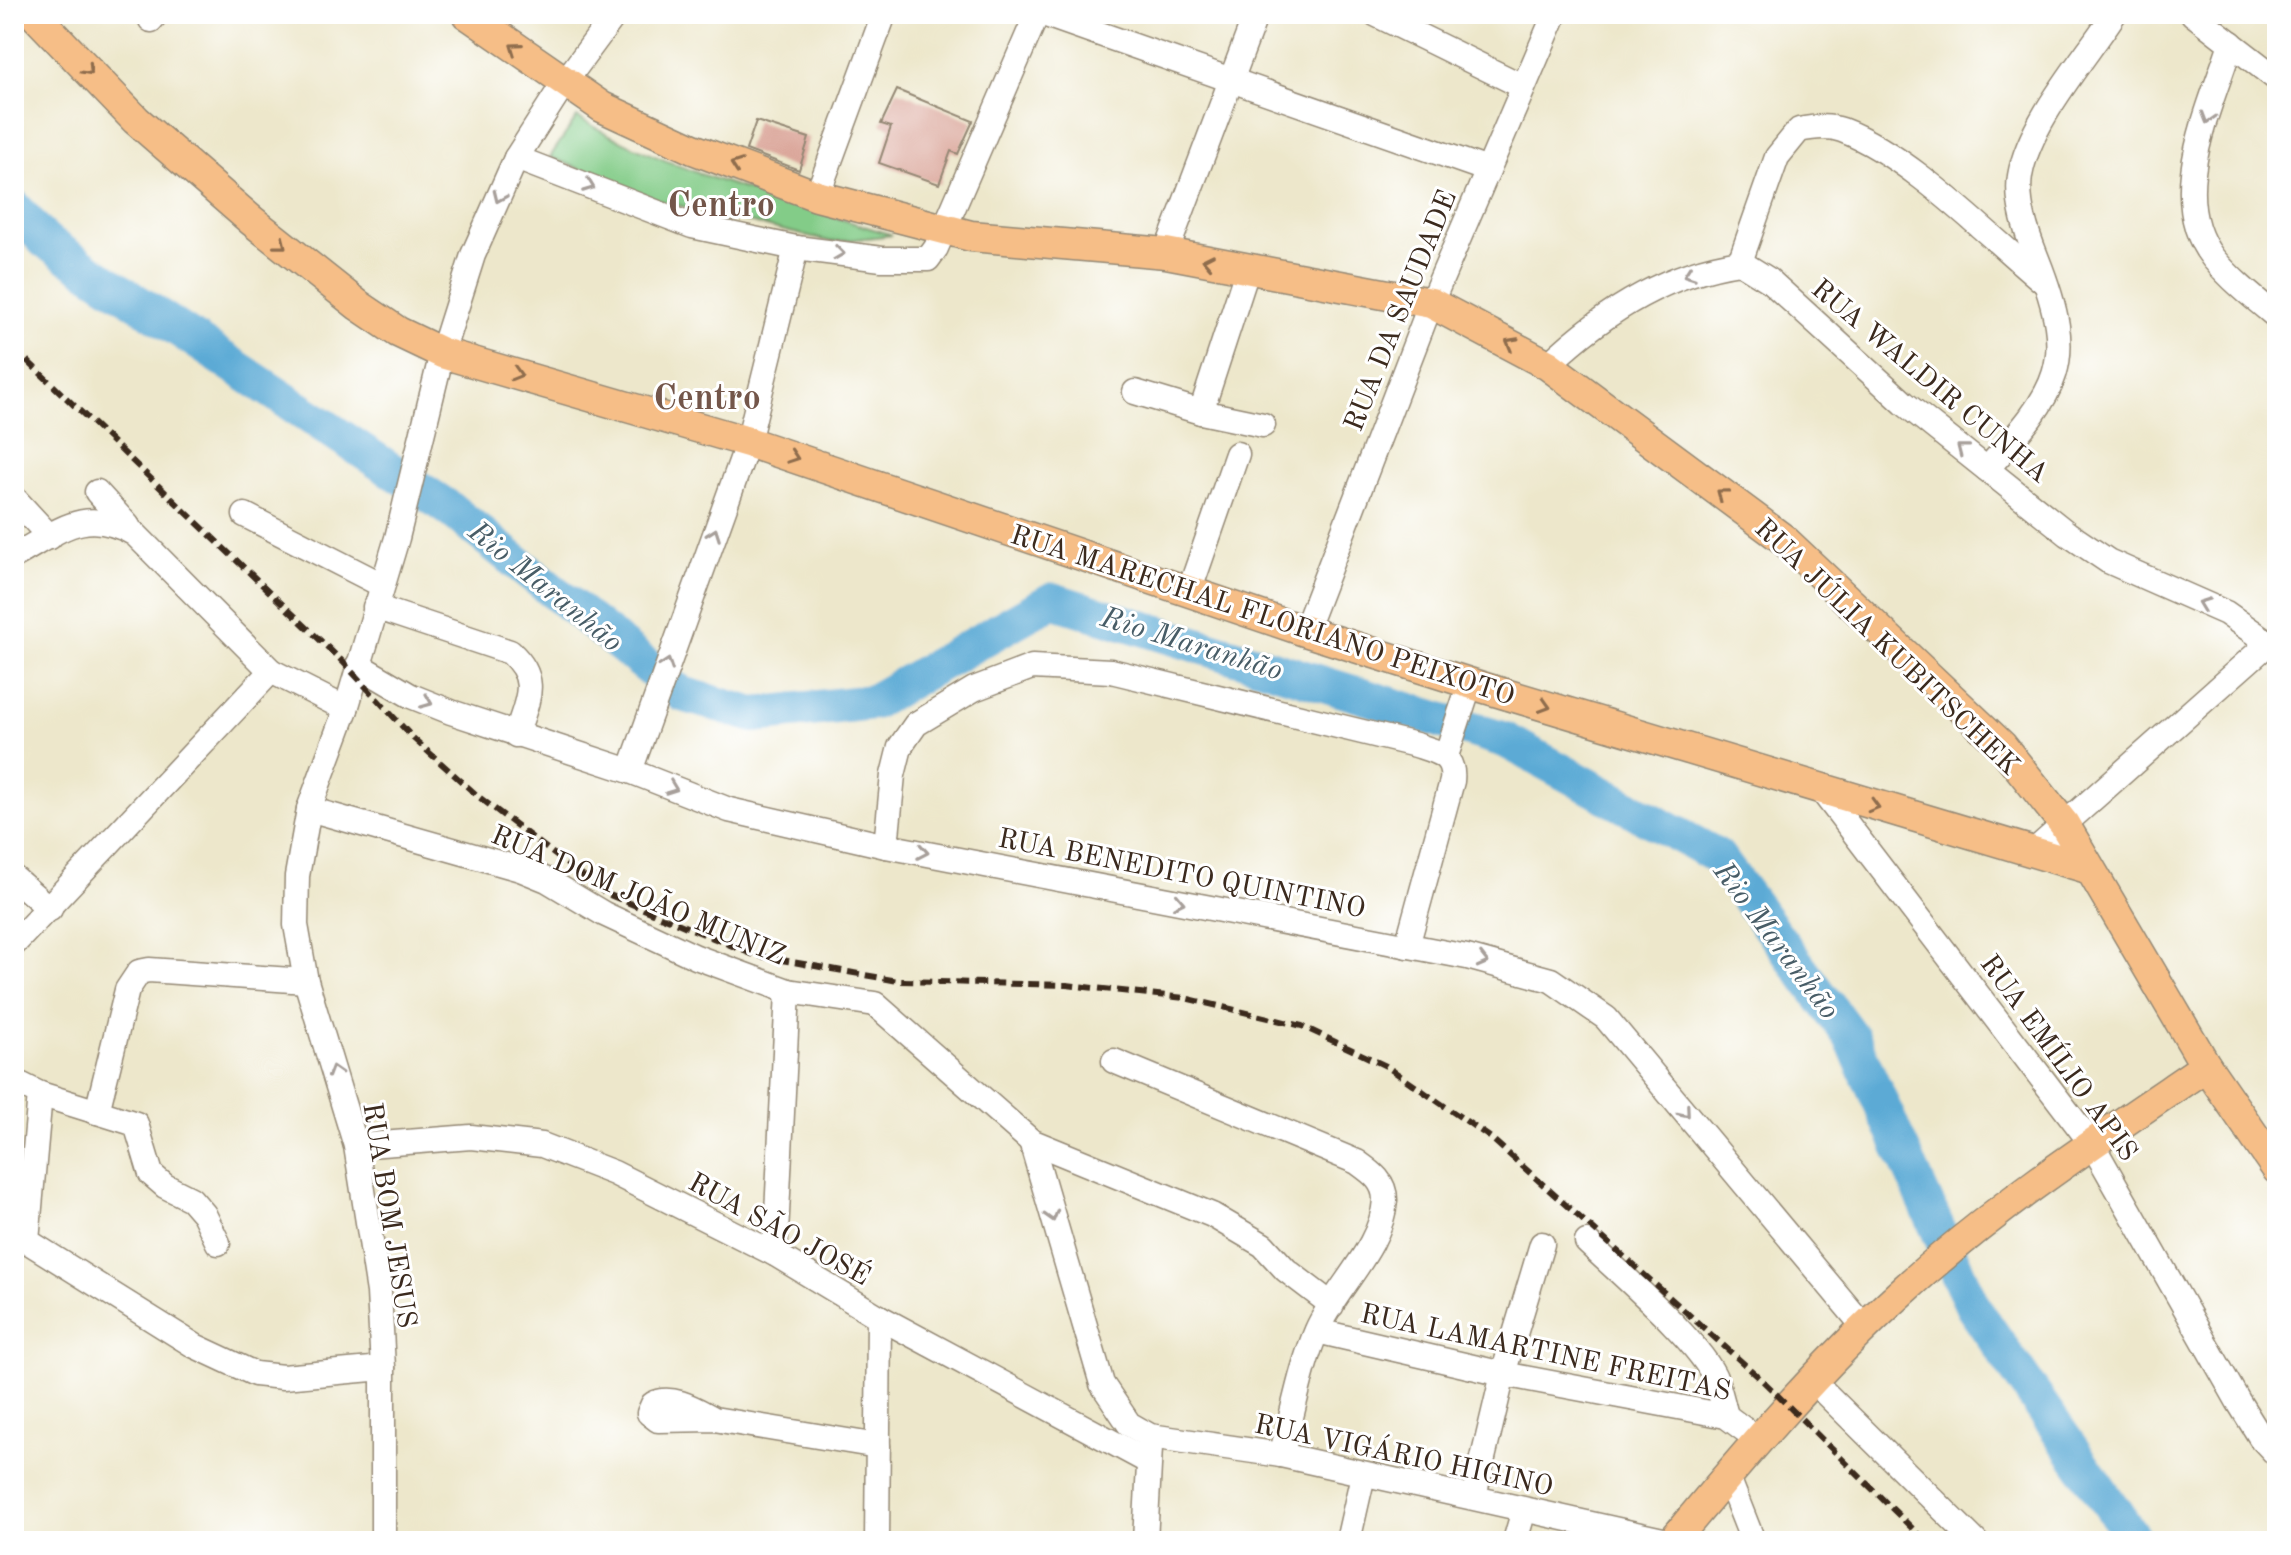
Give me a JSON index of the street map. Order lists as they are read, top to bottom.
{
  "streets": {
    "main road": ["RUA MARECHAL FLORIANO PEIXOTO", "RUA JÚLIA KUBITSCHEK"],
    "street": [
      "RUA DA SAUDADE",
      "RUA WALDIR CUNHA",
      "RUA BENEDITO QUINTINO",
      "RUA DOM JOÃO MUNIZ",
      "RUA EMÍLIO APIS",
      "RUA BOM JESUS",
      "RUA SÃO JOSÉ",
      "RUA LAMARTINE FREITAS",
      "RUA VIGÁRIO HIGINO"
    ]
  },
  "crossings": [
    ["RUA DA SAUDADE", "RUA MARECHAL FLORIANO PEIXOTO"],
    ["RUA DA SAUDADE", "RUA JÚLIA KUBITSCHEK"],
    ["RUA MARECHAL FLORIANO PEIXOTO", "RUA JÚLIA KUBITSCHEK"],
    ["RUA MARECHAL FLORIANO PEIXOTO", "RUA EMÍLIO APIS"],
    ["RUA MARECHAL FLORIANO PEIXOTO", "RUA BOM JESUS"],
    ["RUA JÚLIA KUBITSCHEK", "RUA BOM JESUS"],
    ["RUA BENEDITO QUINTINO", "RUA BOM JESUS"],
    ["RUA DOM JOÃO MUNIZ", "RUA BOM JESUS"],
    ["RUA DOM JOÃO MUNIZ", "RUA VIGÁRIO HIGINO"],
    ["RUA BOM JESUS", "RUA SÃO JOSÉ"]
  ],
  "one_way": [
    "RUA WALDIR CUNHA",
    "RUA MARECHAL FLORIANO PEIXOTO",
    "RUA JÚLIA KUBITSCHEK",
    "RUA BENEDITO QUINTINO",
    "RUA VIGÁRIO HIGINO"
  ],
  "districts": ["Centro", "Centro"],
  "water": ["Rio Maranhão"]
}
